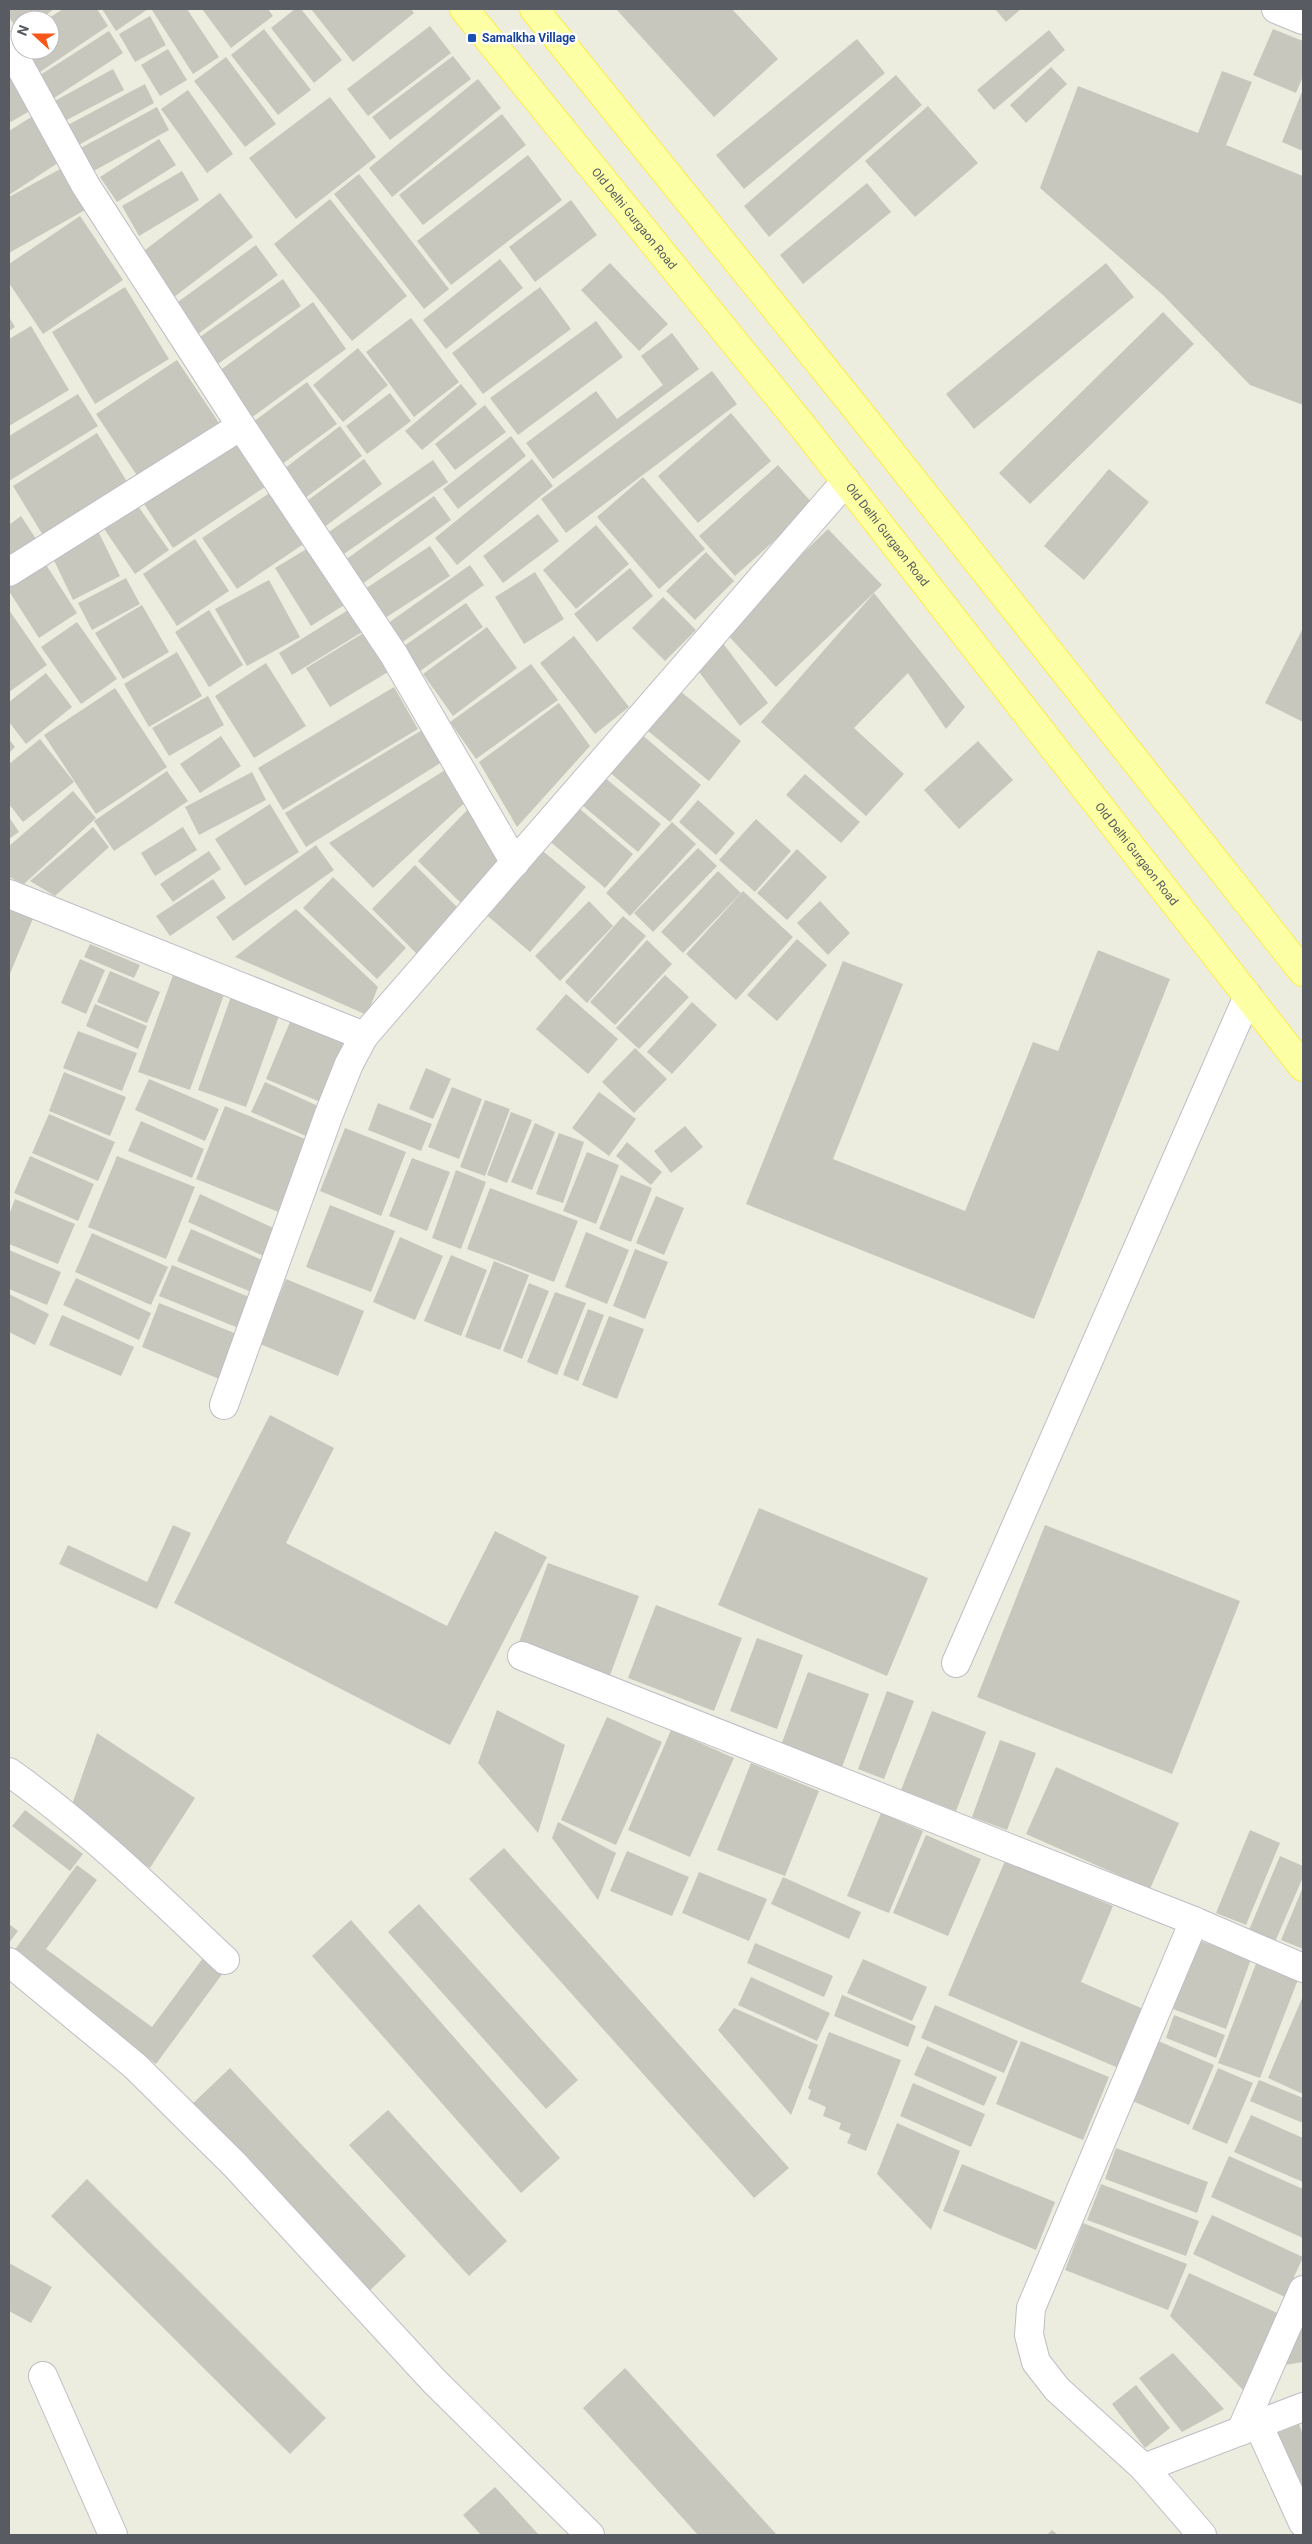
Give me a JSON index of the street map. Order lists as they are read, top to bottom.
{
  "streets": {
    "main road": ["Old Delhi Gurgaon Road"]
  },
  "places": {
    "transit": ["Samalkha Village"]
  },
  "north": "left"
}
